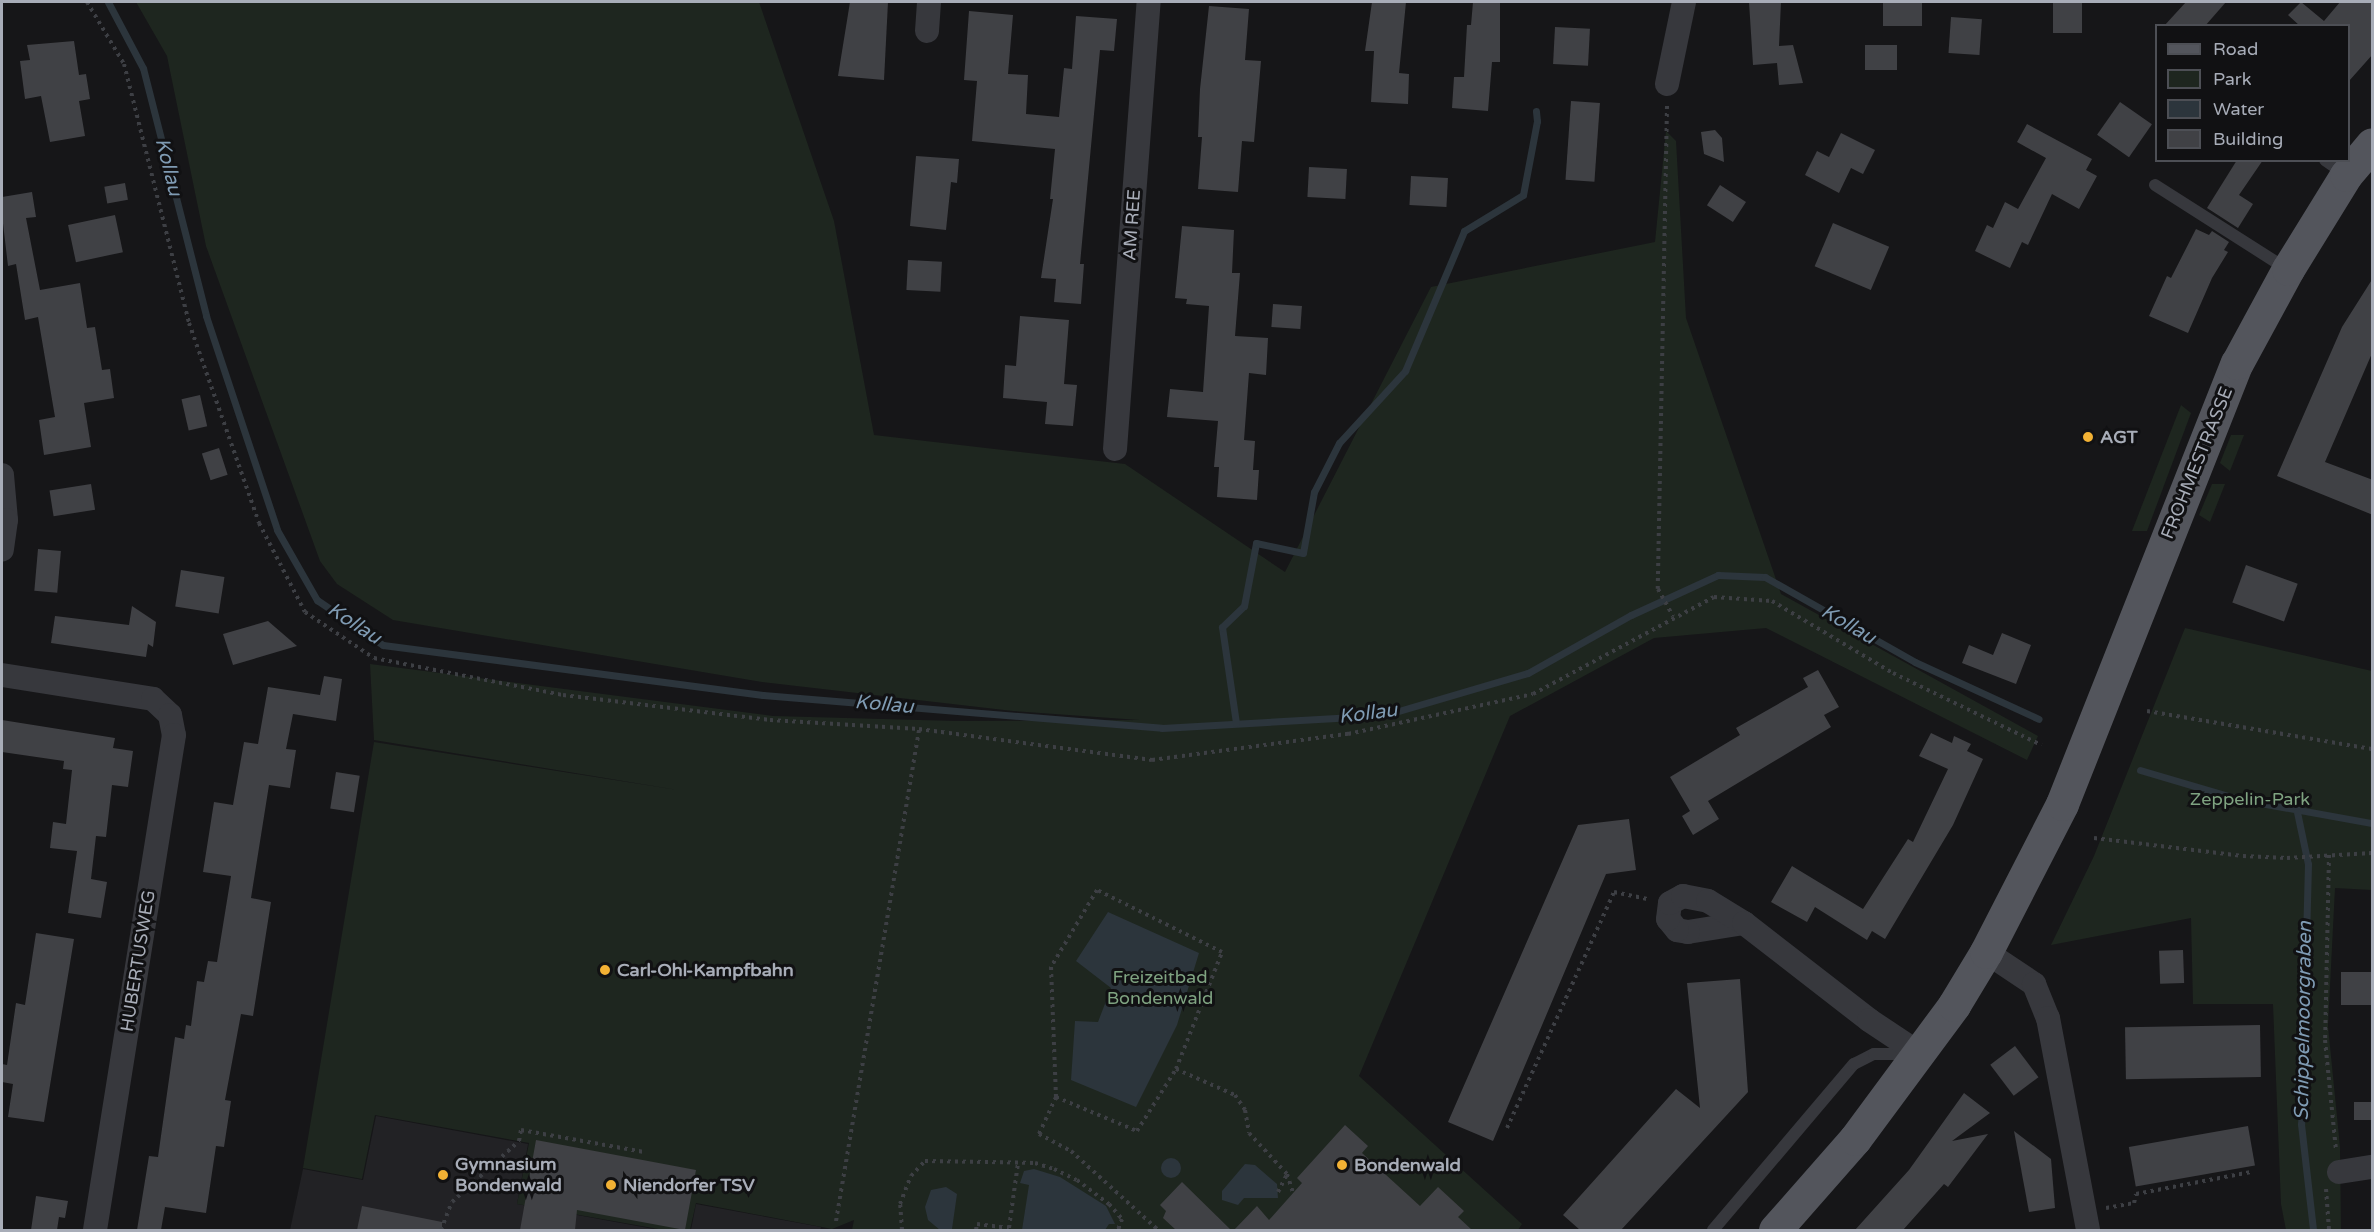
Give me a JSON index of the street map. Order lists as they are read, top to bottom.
{
  "streets": {
    "main road": ["FROHMESTRASSE"],
    "street": ["AM REE", "HUBERTUSWEG"]
  },
  "water": ["Kollau", "Schippelmoorgraben"],
  "parks": ["Zeppelin-Park", "Freizeitbad Bondenwald"],
  "places": [
    "AGT",
    "Carl-Ohl-Kampfbahn",
    "Bondenwald",
    "Gymnasium Bondenwald",
    "Niendorfer TSV"
  ],
  "legend": [
    "Road",
    "Park",
    "Water",
    "Building"
  ]
}
